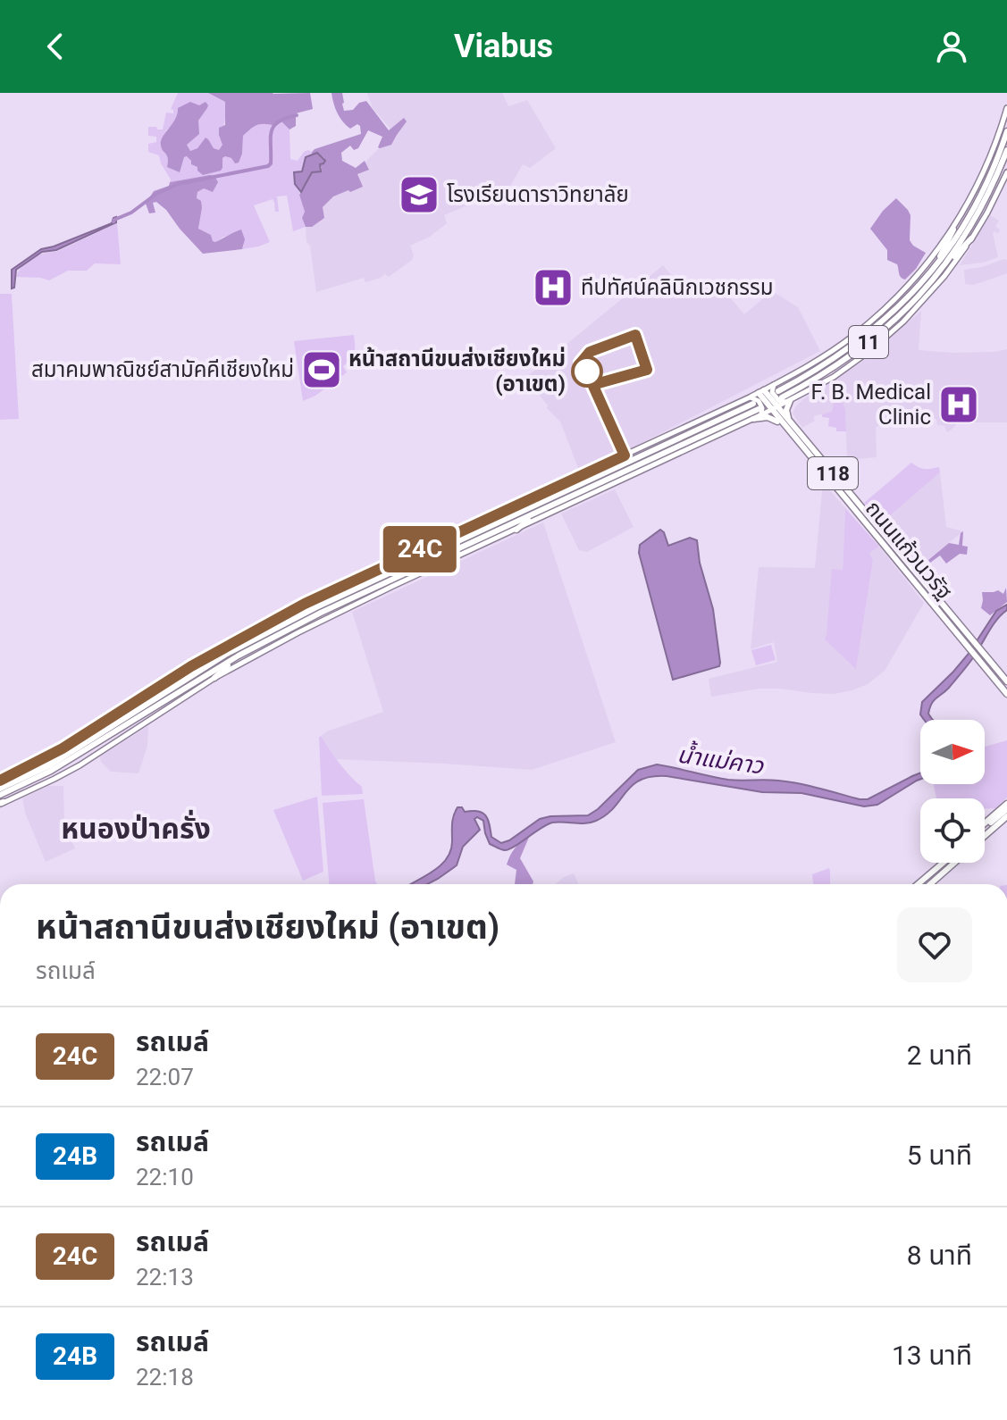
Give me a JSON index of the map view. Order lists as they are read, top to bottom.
{
  "streets": {
    "main road": ["11", "118", "ถนนแก้วนวรัฐ"]
  },
  "districts": ["หนองป่าครั่ง"],
  "water": ["น้ำแม่คาว"],
  "places": {
    "school or university": ["โรงเรียนดาราวิทยาลัย"],
    "hospital": ["ทีปทัศน์คลินิกเวชกรรม", "F. B. Medical Clinic"],
    "sports": ["สมาคมพาณิชย์สามัคคีเชียงใหม่"],
    "other": ["หน้าสถานีขนส่งเชียงใหม่ (อาเขต)"]
  },
  "lines": ["bus line 24C"],
  "north": "right",
  "page": {
    "header": "Viabus",
    "on_map": "24C",
    "heading": ["หน้าสถานีขนส่งเชียงใหม่ (อาเขต)", "รถเมล์"],
    "list": [
      {
        "mark": "24C",
        "name": "รถเมล์",
        "note": "22:07",
        "value": "2 นาที"
      },
      {
        "mark": "24B",
        "name": "รถเมล์",
        "note": "22:10",
        "value": "5 นาที"
      },
      {
        "mark": "24C",
        "name": "รถเมล์",
        "note": "22:13",
        "value": "8 นาที"
      },
      {
        "mark": "24B",
        "name": "รถเมล์",
        "note": "22:18",
        "value": "13 นาที"
      }
    ]
  }
}
